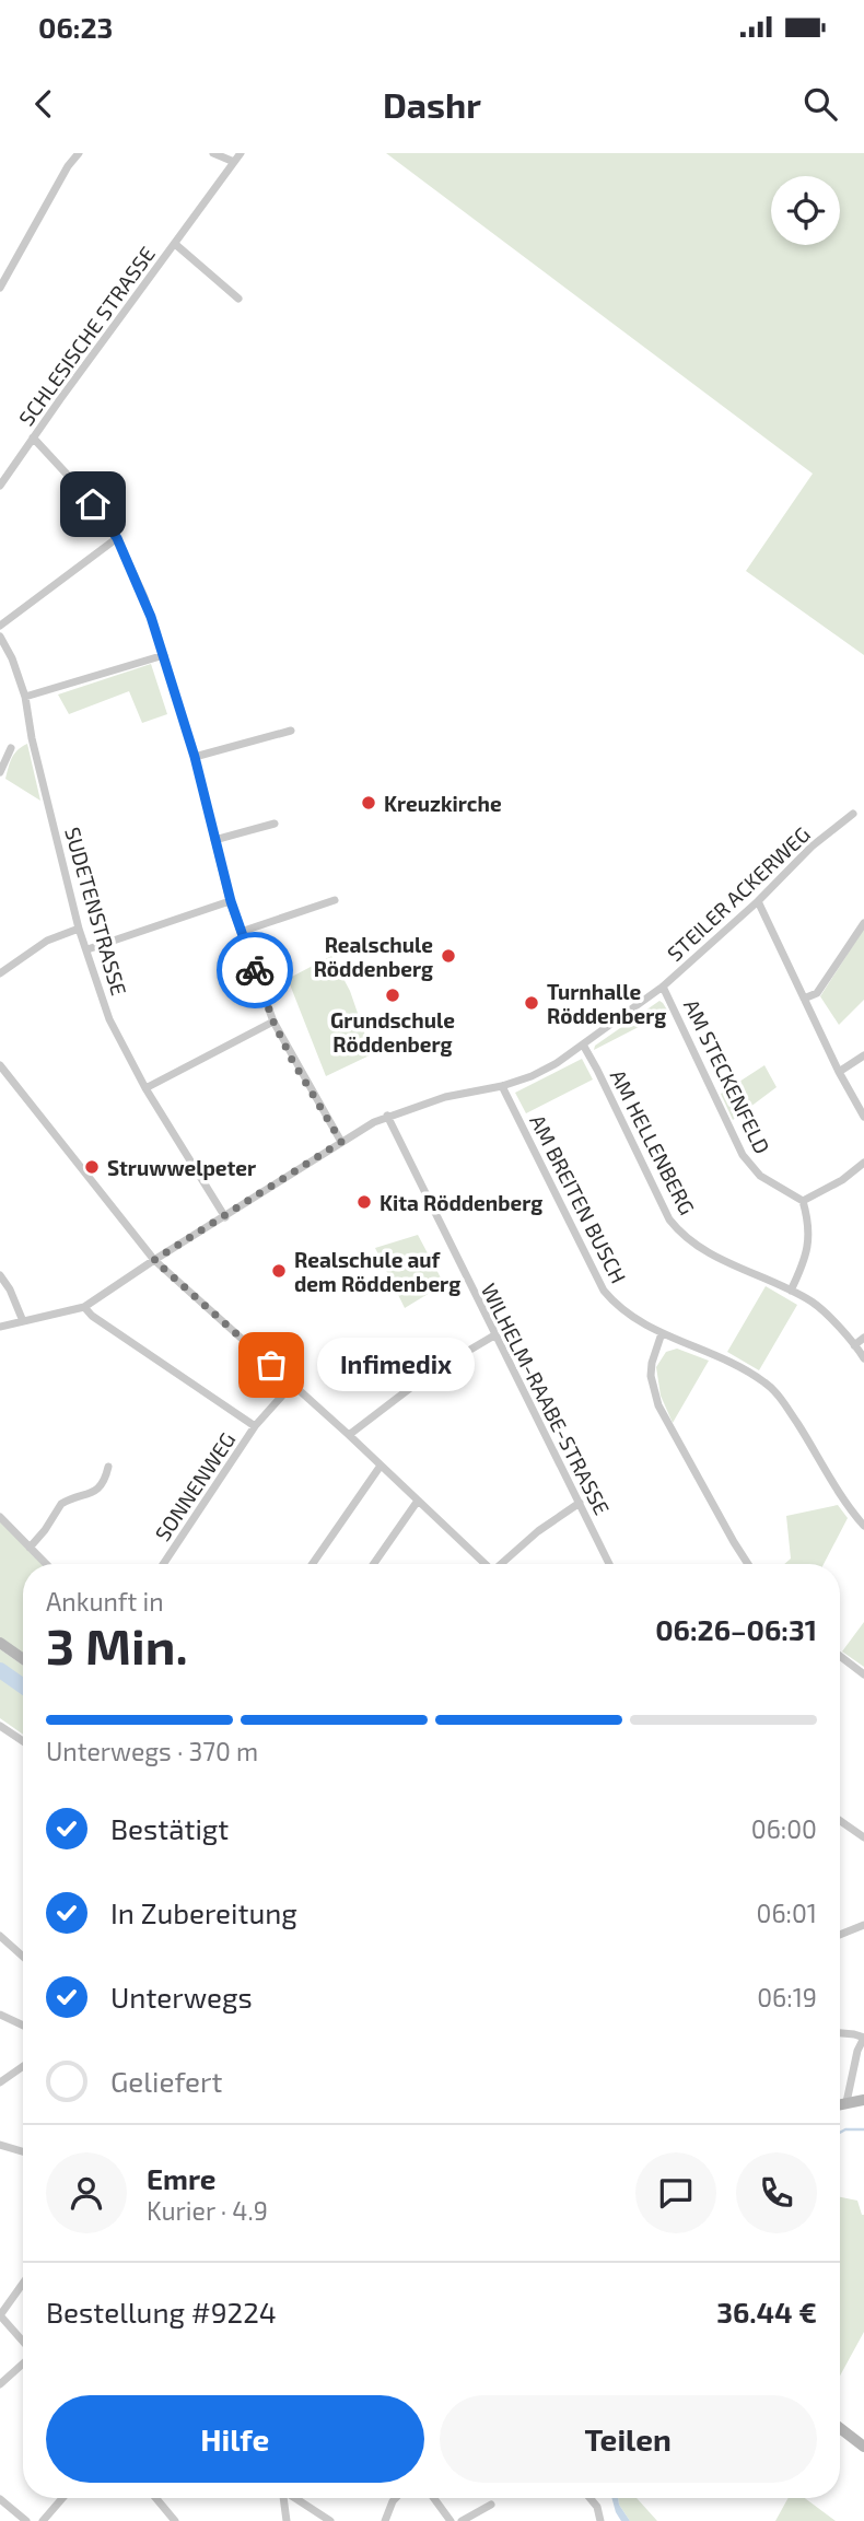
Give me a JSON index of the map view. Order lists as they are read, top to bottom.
{
  "streets": {
    "street": [
      "SCHLESISCHE STRASSE",
      "STEILER ACKERWEG",
      "SUDETENSTRASSE",
      "AM STECKENFELD",
      "AM HELLENBERG",
      "AM BREITEN BUSCH",
      "WILHELM-RAABE-STRASSE",
      "SONNENWEG"
    ]
  },
  "crossings": [
    ["STEILER ACKERWEG", "SUDETENSTRASSE"],
    ["STEILER ACKERWEG", "AM STECKENFELD"],
    ["STEILER ACKERWEG", "AM HELLENBERG"],
    ["STEILER ACKERWEG", "AM BREITEN BUSCH"],
    ["STEILER ACKERWEG", "WILHELM-RAABE-STRASSE"]
  ],
  "places": [
    "Kreuzkirche",
    "Realschule Röddenberg",
    "Grundschule Röddenberg",
    "Turnhalle Röddenberg",
    "Struwwelpeter",
    "Kita Röddenberg",
    "Realschule auf dem Röddenberg",
    "Infimedix"
  ],
  "page": {
    "status": "06:23",
    "header": "Dashr",
    "bubble": "Infimedix",
    "heading": ["3 Min.", "Ankunft in", "06:26–06:31"],
    "panel": [
      "Emre",
      "Kurier · 4.9",
      "Bestellung #9224",
      "36.44 €"
    ],
    "bar": "Unterwegs · 370 m",
    "list": [
      ["Bestätigt", "06:00"],
      ["In Zubereitung", "06:01"],
      ["Unterwegs", "06:19"],
      "Geliefert"
    ],
    "buttons": ["Hilfe", "Teilen"]
  }
}
